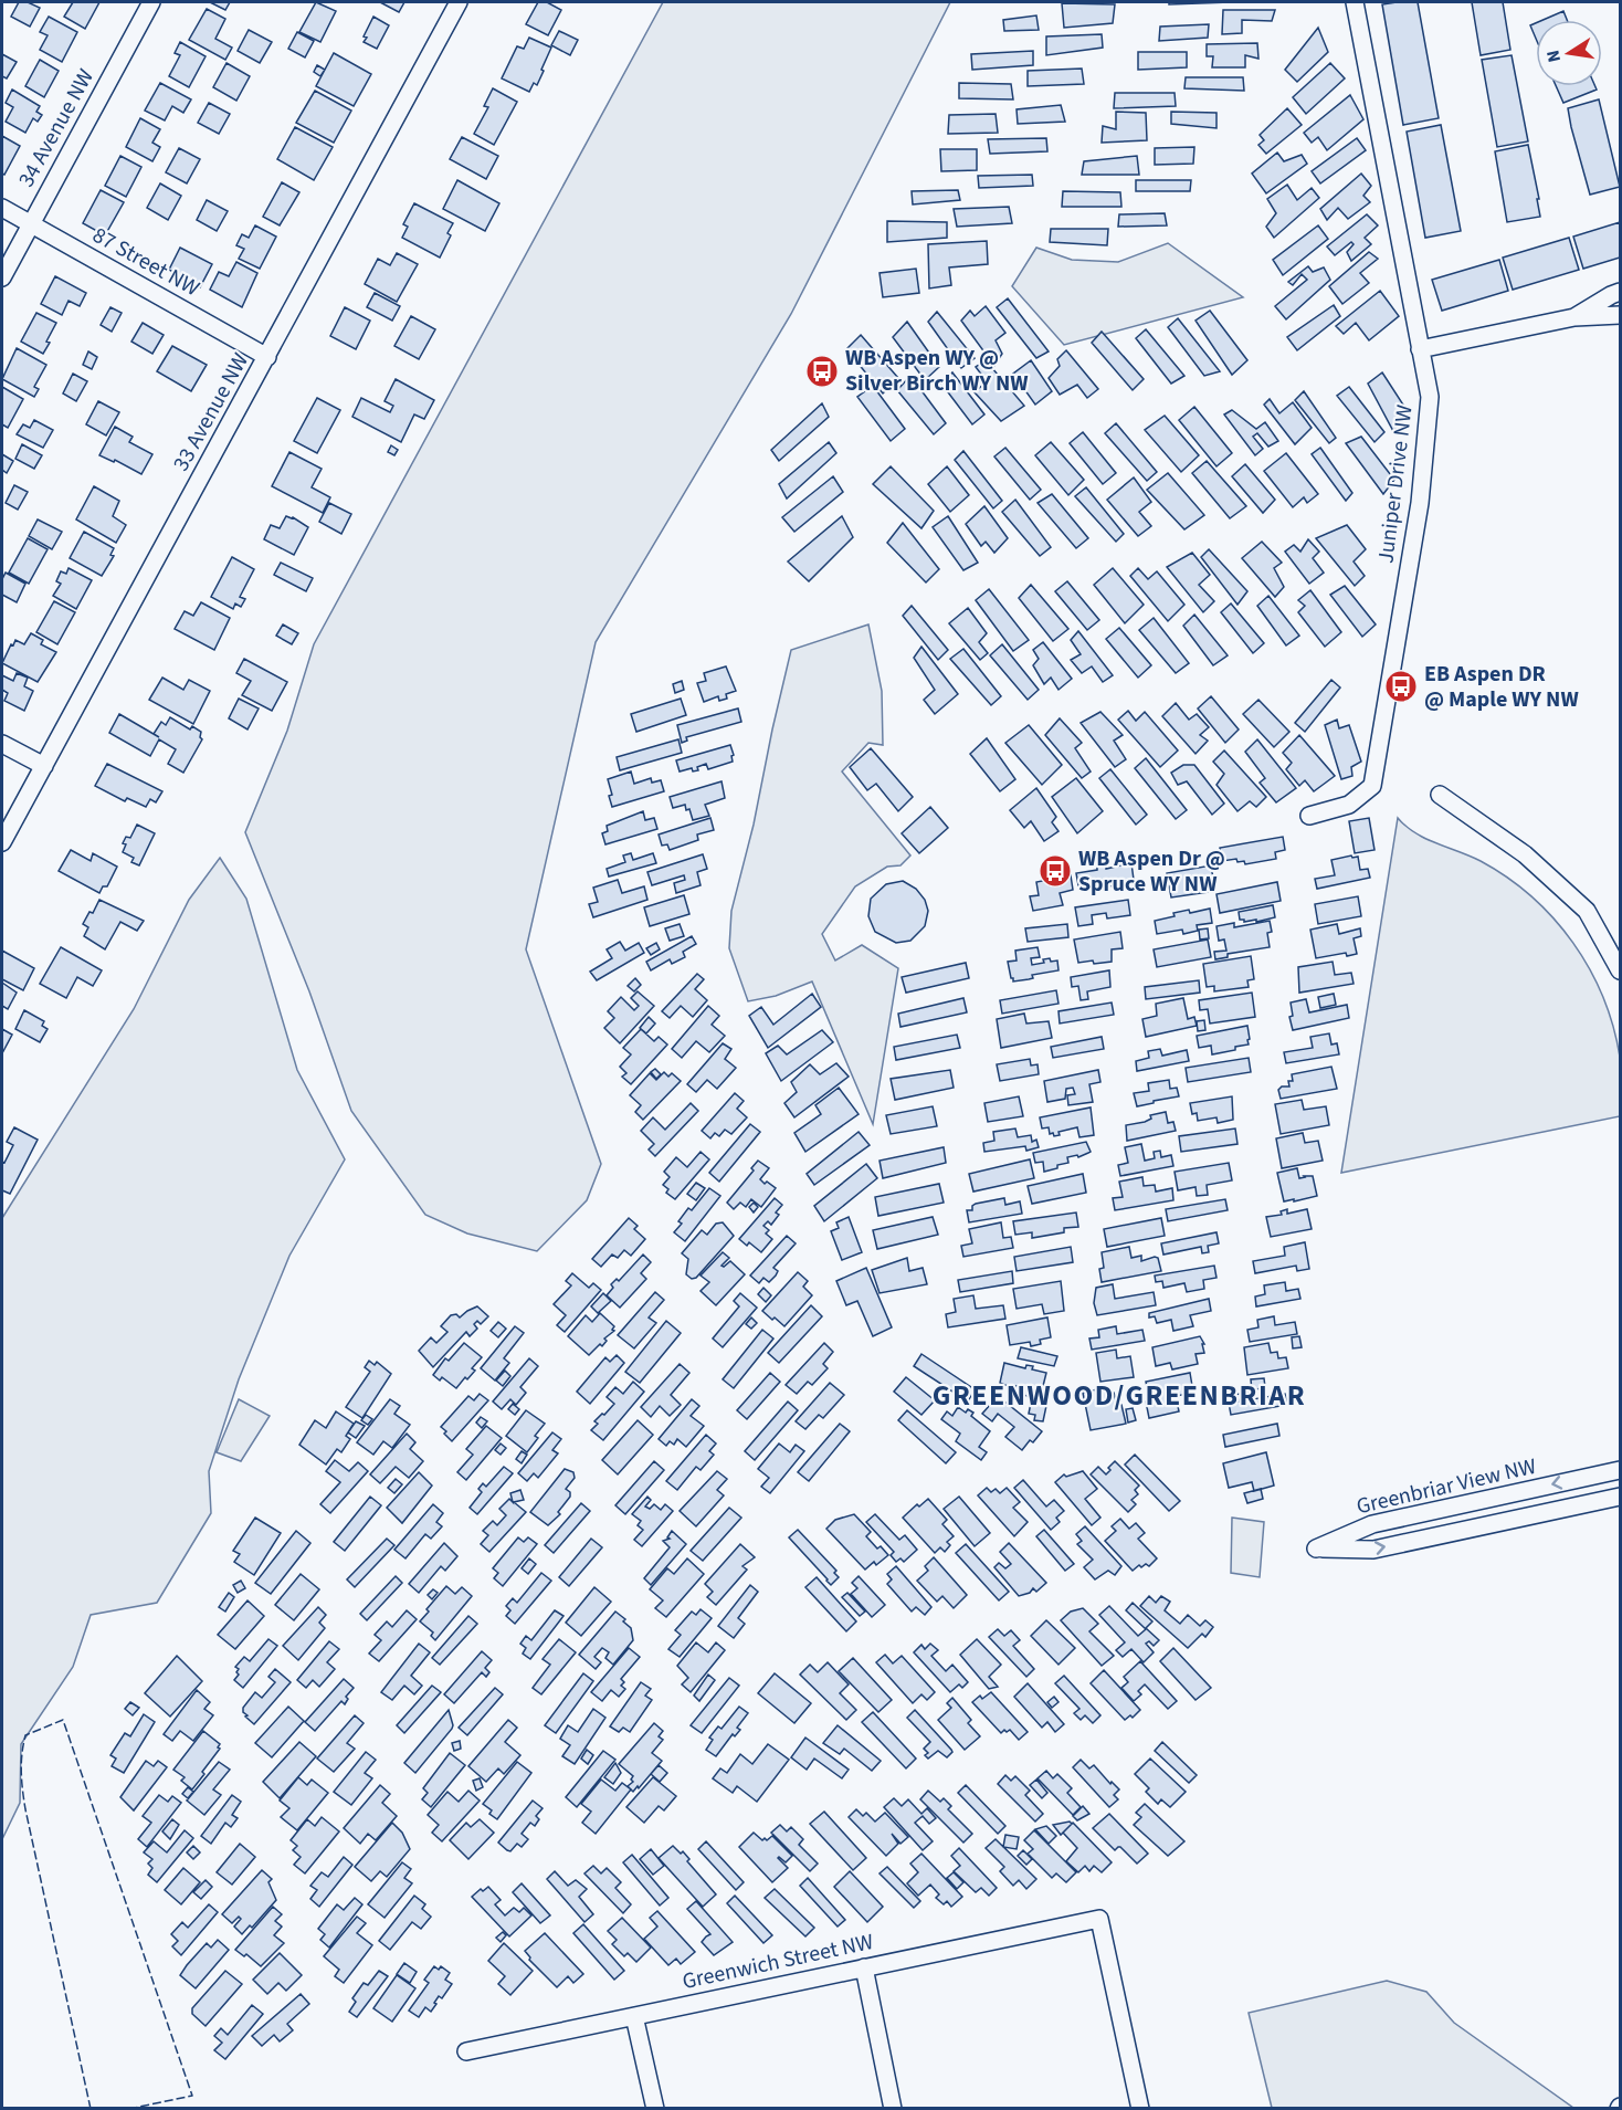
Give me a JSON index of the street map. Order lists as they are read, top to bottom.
{
  "streets": {
    "street": [
      "34 Avenue NW",
      "87 Street NW",
      "33 Avenue NW",
      "Juniper Drive NW",
      "Greenbriar View NW",
      "Greenwich Street NW"
    ]
  },
  "crossings": [
    ["34 Avenue NW", "87 Street NW"],
    ["87 Street NW", "33 Avenue NW"]
  ],
  "districts": ["GREENWOOD/GREENBRIAR"],
  "places": {
    "bus stop": ["WB Aspen WY @ Silver Birch WY NW", "EB Aspen DR @ Maple WY NW", "WB Aspen Dr @ Spruce WY NW"]
  },
  "north": "left"
}
